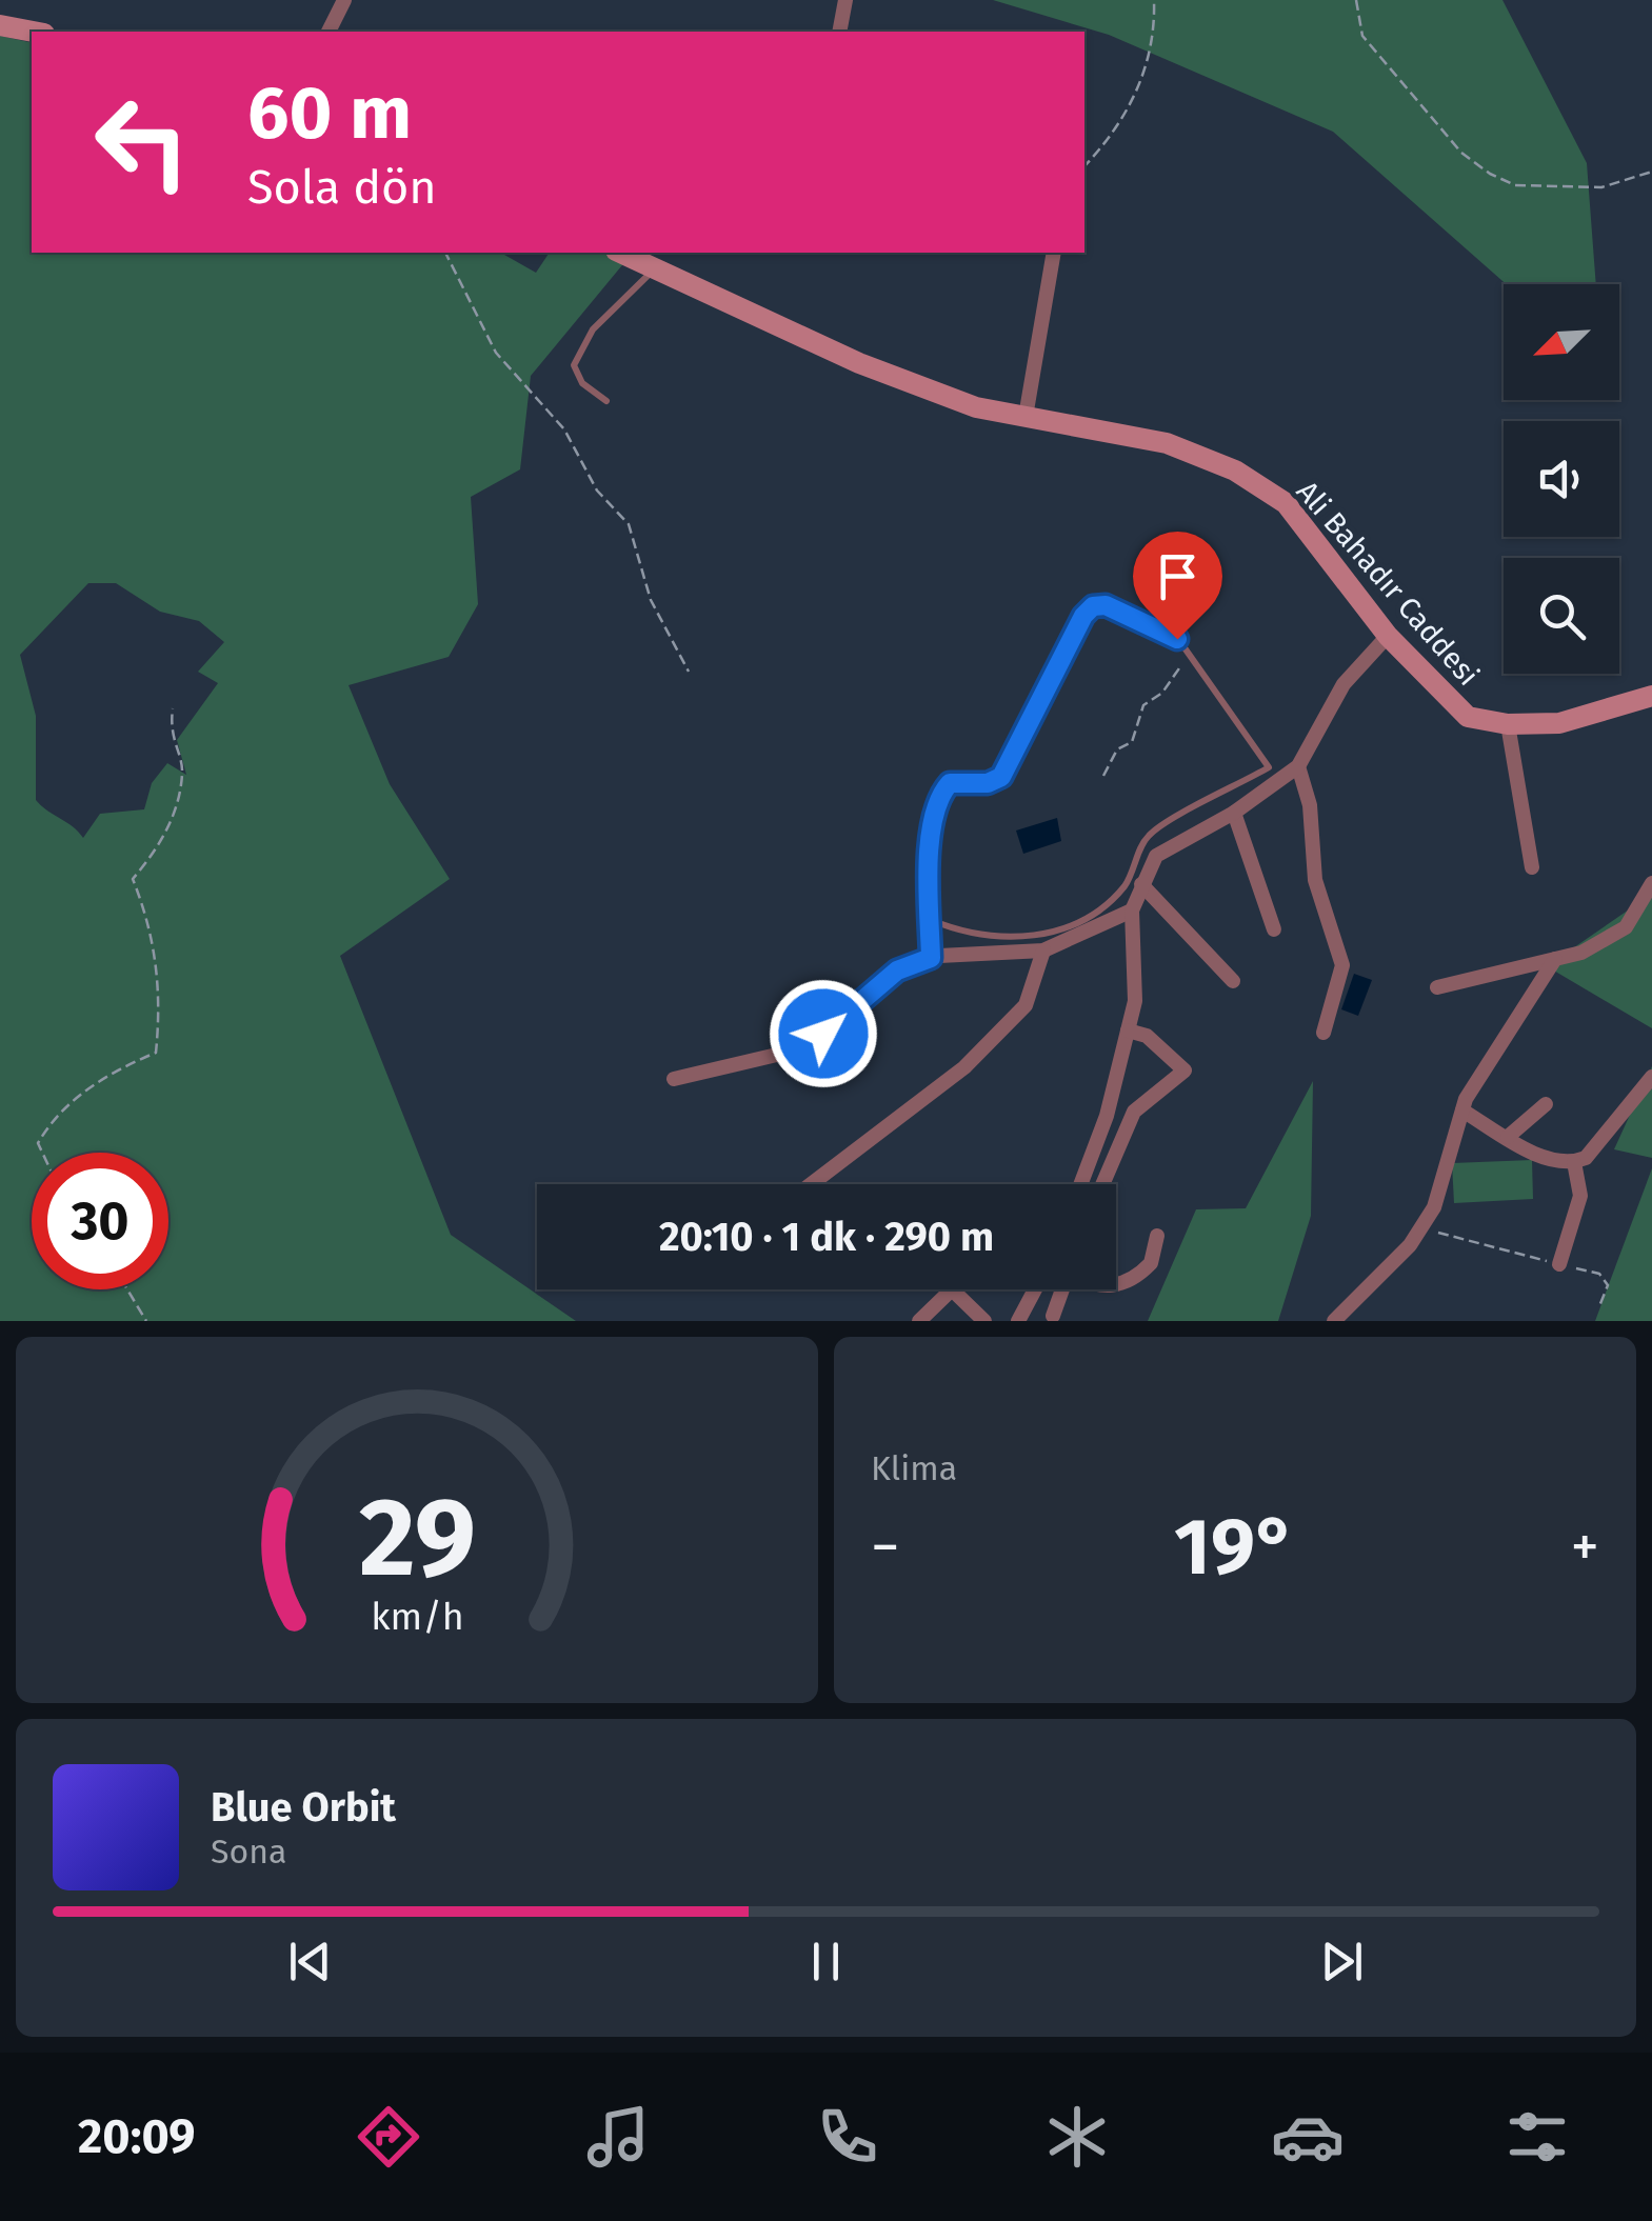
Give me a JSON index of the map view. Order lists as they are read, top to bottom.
{
  "streets": {
    "main road": ["Ali Bahadır Caddesi"]
  },
  "north": "bottom left",
  "page": {
    "turn": ["60 m", "Sola dön"],
    "limit": "30",
    "trip": "20:10 · 1 dk · 290 m",
    "tile": "Klima",
    "heat": ["−", "19°", "+"],
    "song": ["Blue Orbit", "Sona"],
    "tabs": "20:09",
    "gauge": ["29", "km/h"]
  }
}
